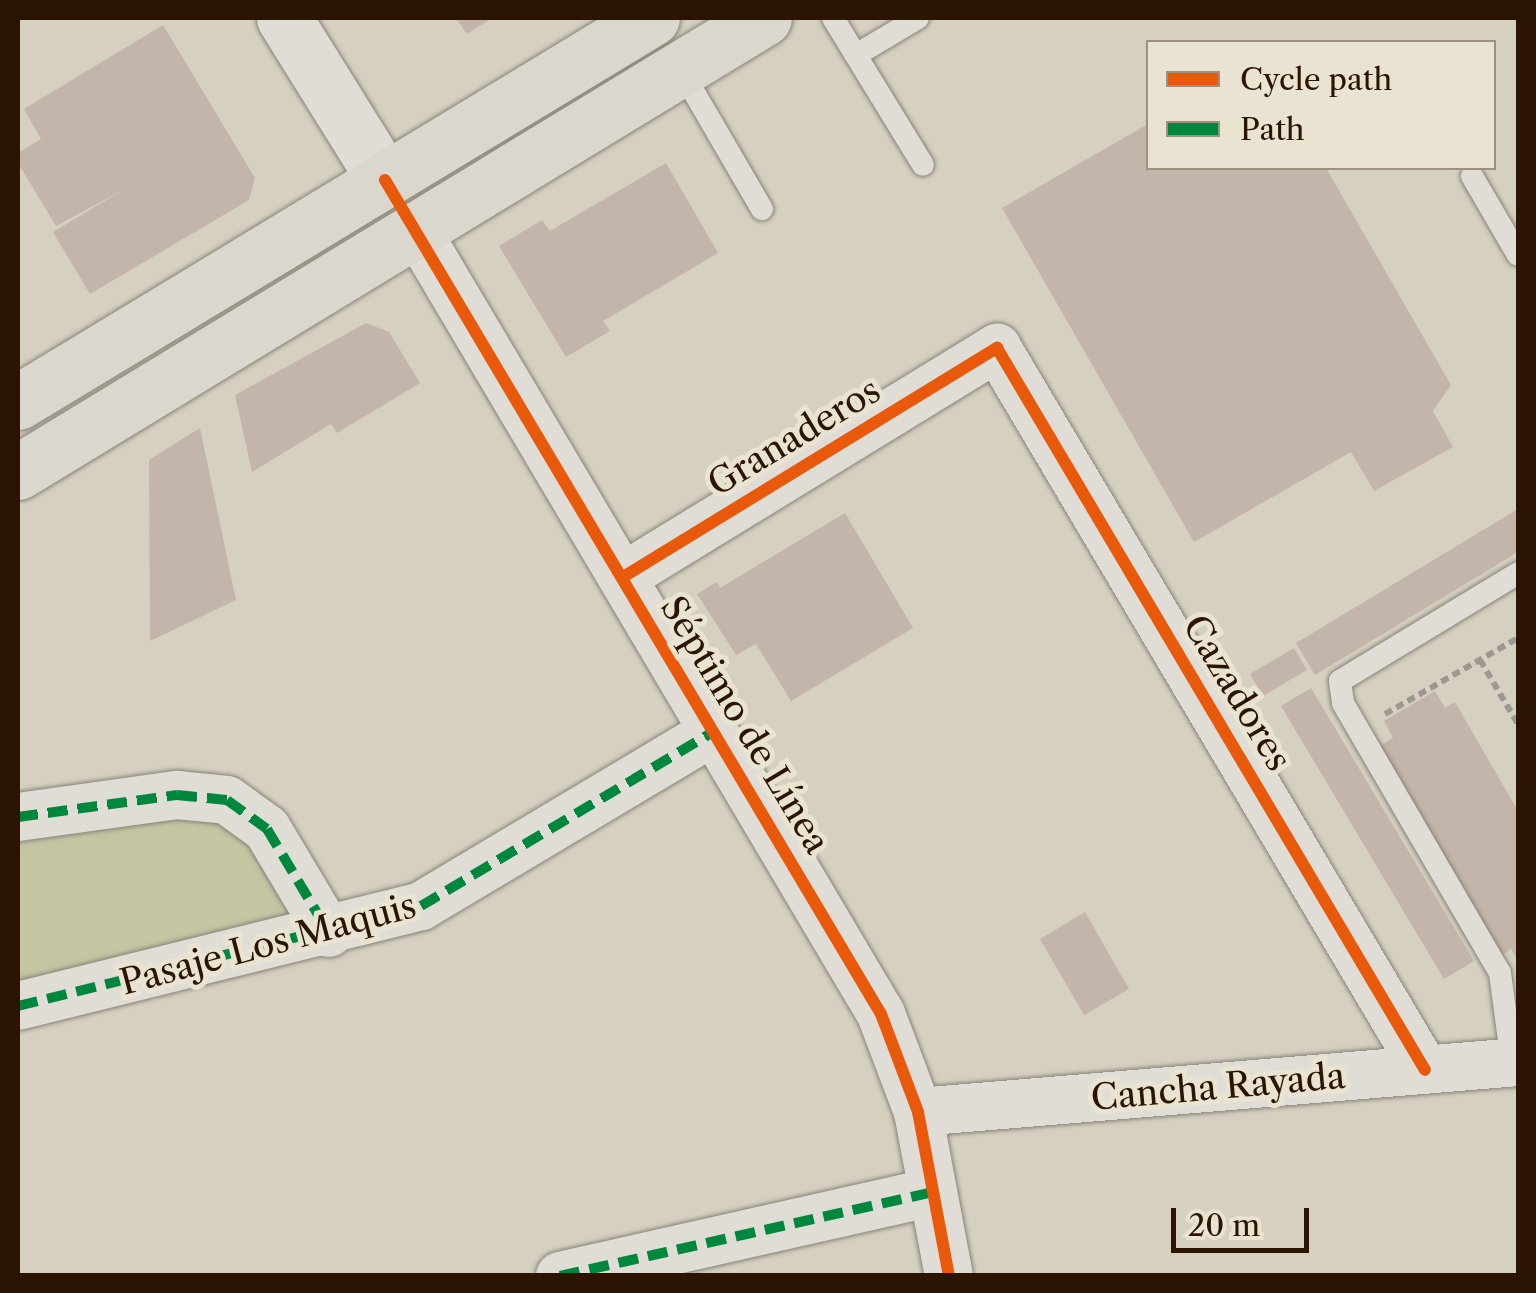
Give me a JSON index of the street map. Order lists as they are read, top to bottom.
{
  "streets": {
    "street": [
      "Granaderos",
      "Cazadores",
      "Séptimo de Línea",
      "Pasaje Los Maquis",
      "Cancha Rayada"
    ]
  },
  "crossings": [
    ["Granaderos", "Cazadores"],
    ["Granaderos", "Séptimo de Línea"],
    ["Cazadores", "Cancha Rayada"],
    ["Séptimo de Línea", "Pasaje Los Maquis"],
    ["Séptimo de Línea", "Cancha Rayada"]
  ],
  "legend": ["Cycle path", "Path"],
  "scale_bar": "20 m"
}
